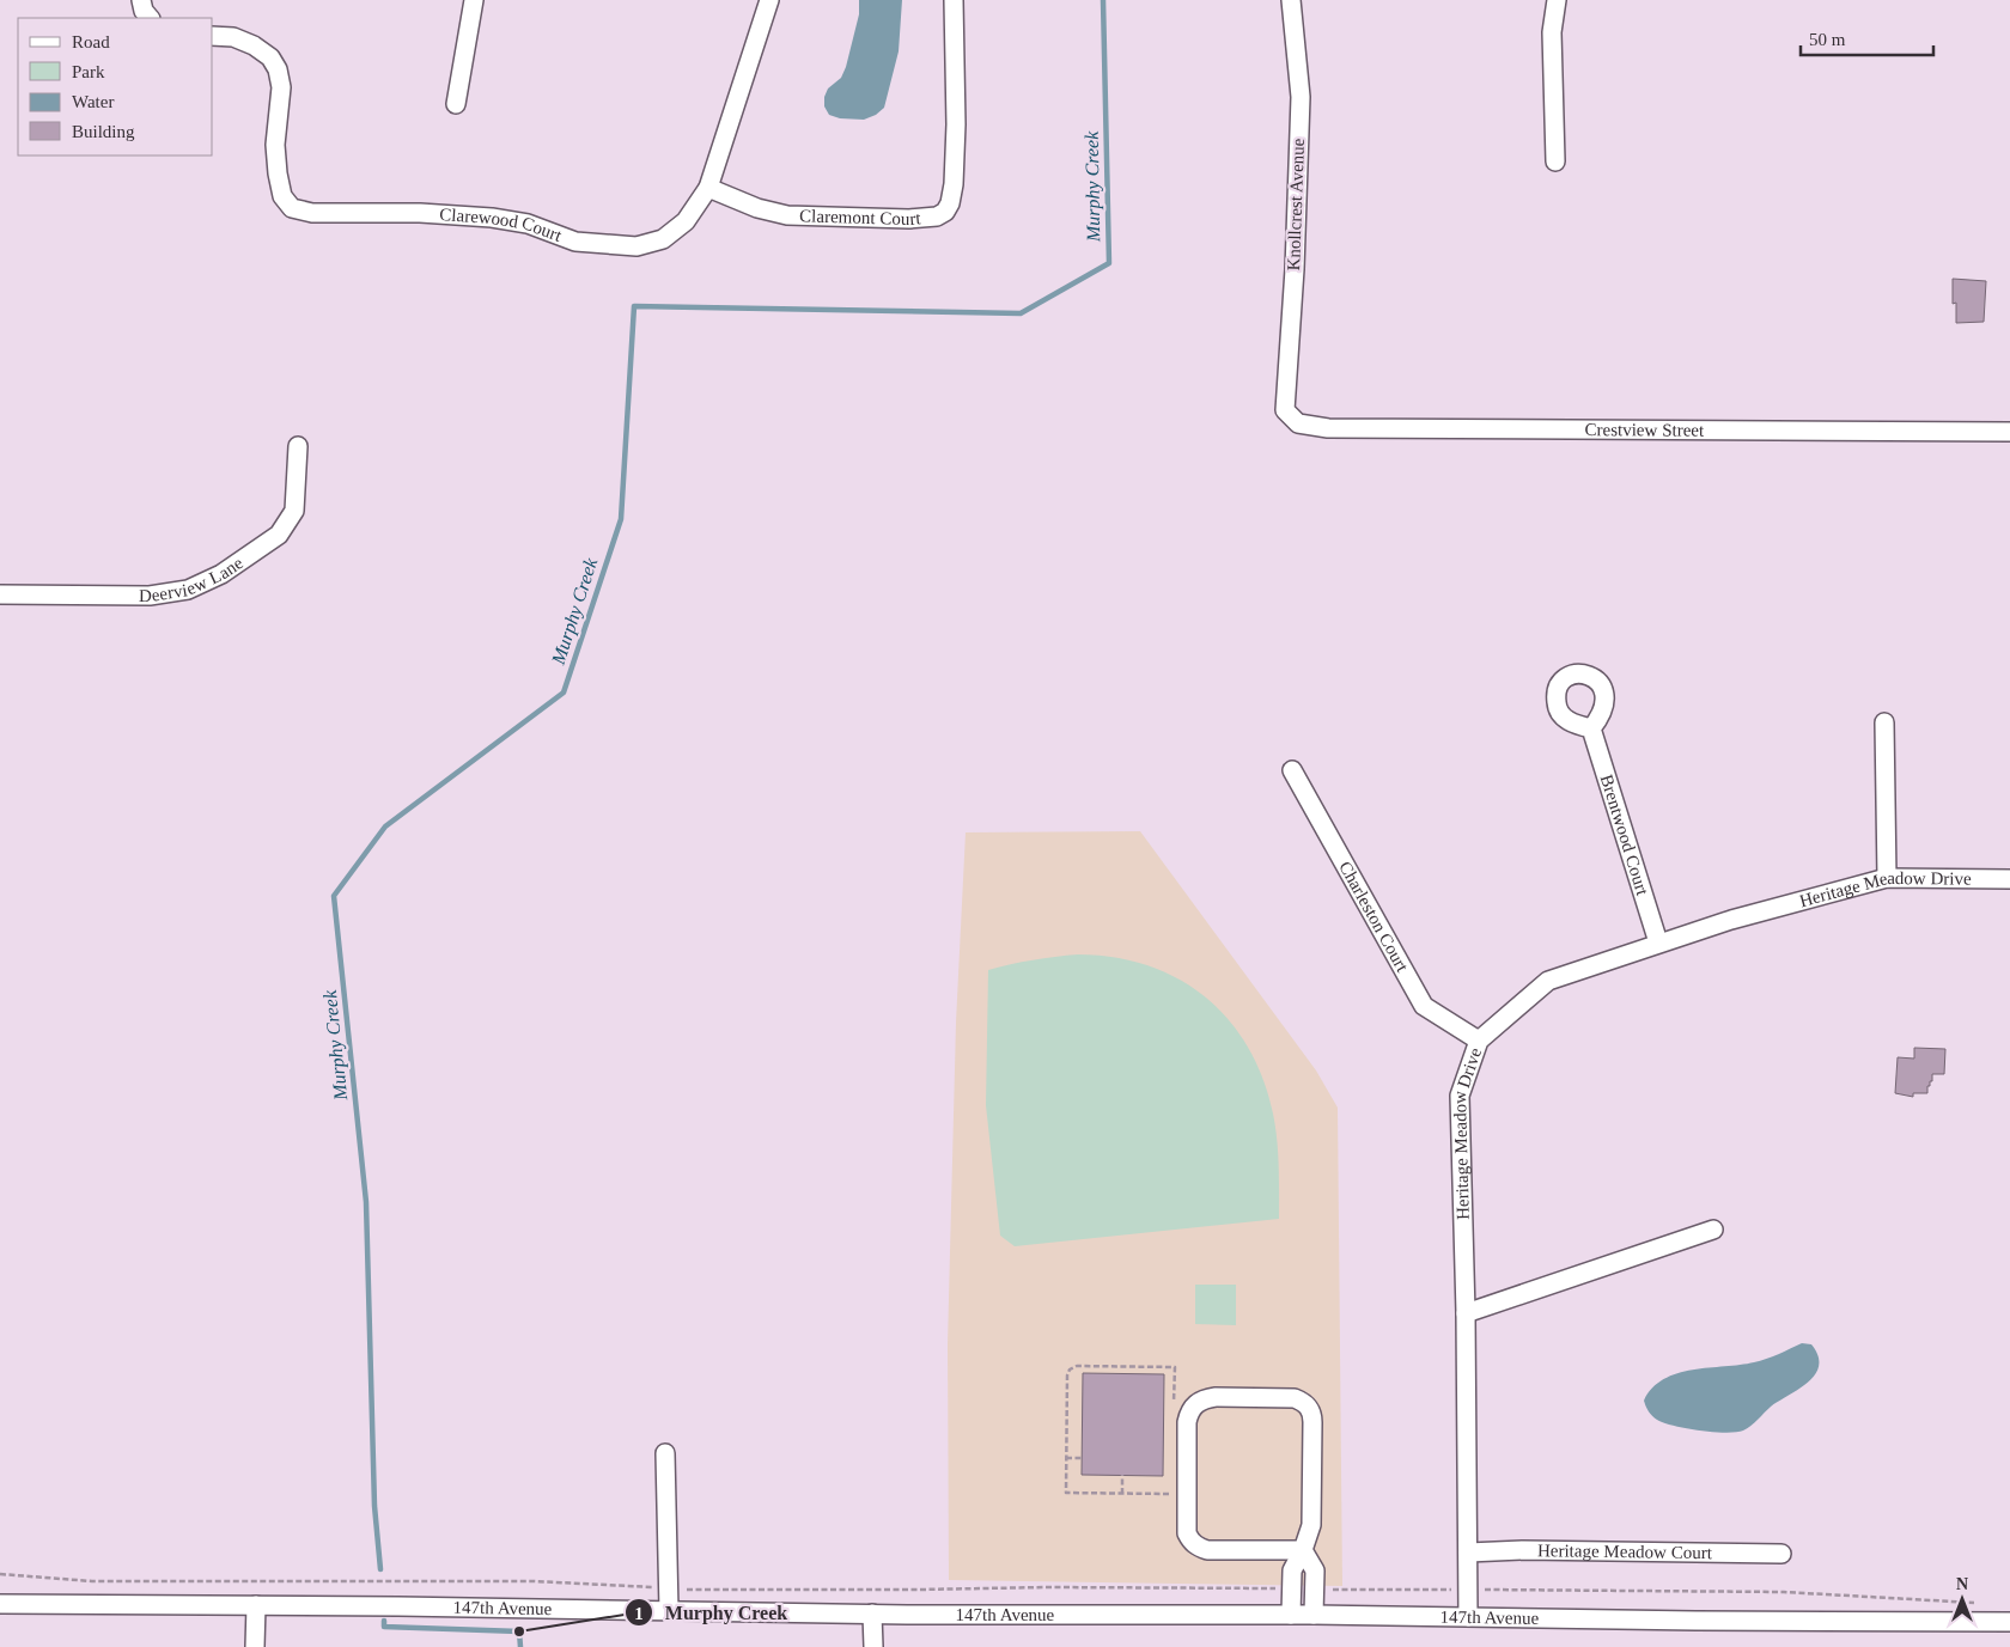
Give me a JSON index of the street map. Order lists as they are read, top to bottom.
{
  "streets": {
    "street": [
      "Knollcrest Avenue",
      "Claremont Court",
      "Clarewood Court",
      "Crestview Street",
      "Deerview Lane",
      "Brentwood Court",
      "Heritage Meadow Drive",
      "Charleston Court",
      "Heritage Meadow Court",
      "147th Avenue"
    ]
  },
  "crossings": [
    ["Knollcrest Avenue", "Crestview Street"],
    ["Claremont Court", "Clarewood Court"],
    ["Brentwood Court", "Heritage Meadow Drive"],
    ["Heritage Meadow Drive", "Charleston Court"],
    ["Heritage Meadow Drive", "Heritage Meadow Court"],
    ["Heritage Meadow Drive", "147th Avenue"]
  ],
  "water": ["Murphy Creek"],
  "places": ["Murphy Creek"],
  "legend": [
    "Road",
    "Park",
    "Water",
    "Building"
  ],
  "scale_bar": "50 m",
  "north": "top"
}
